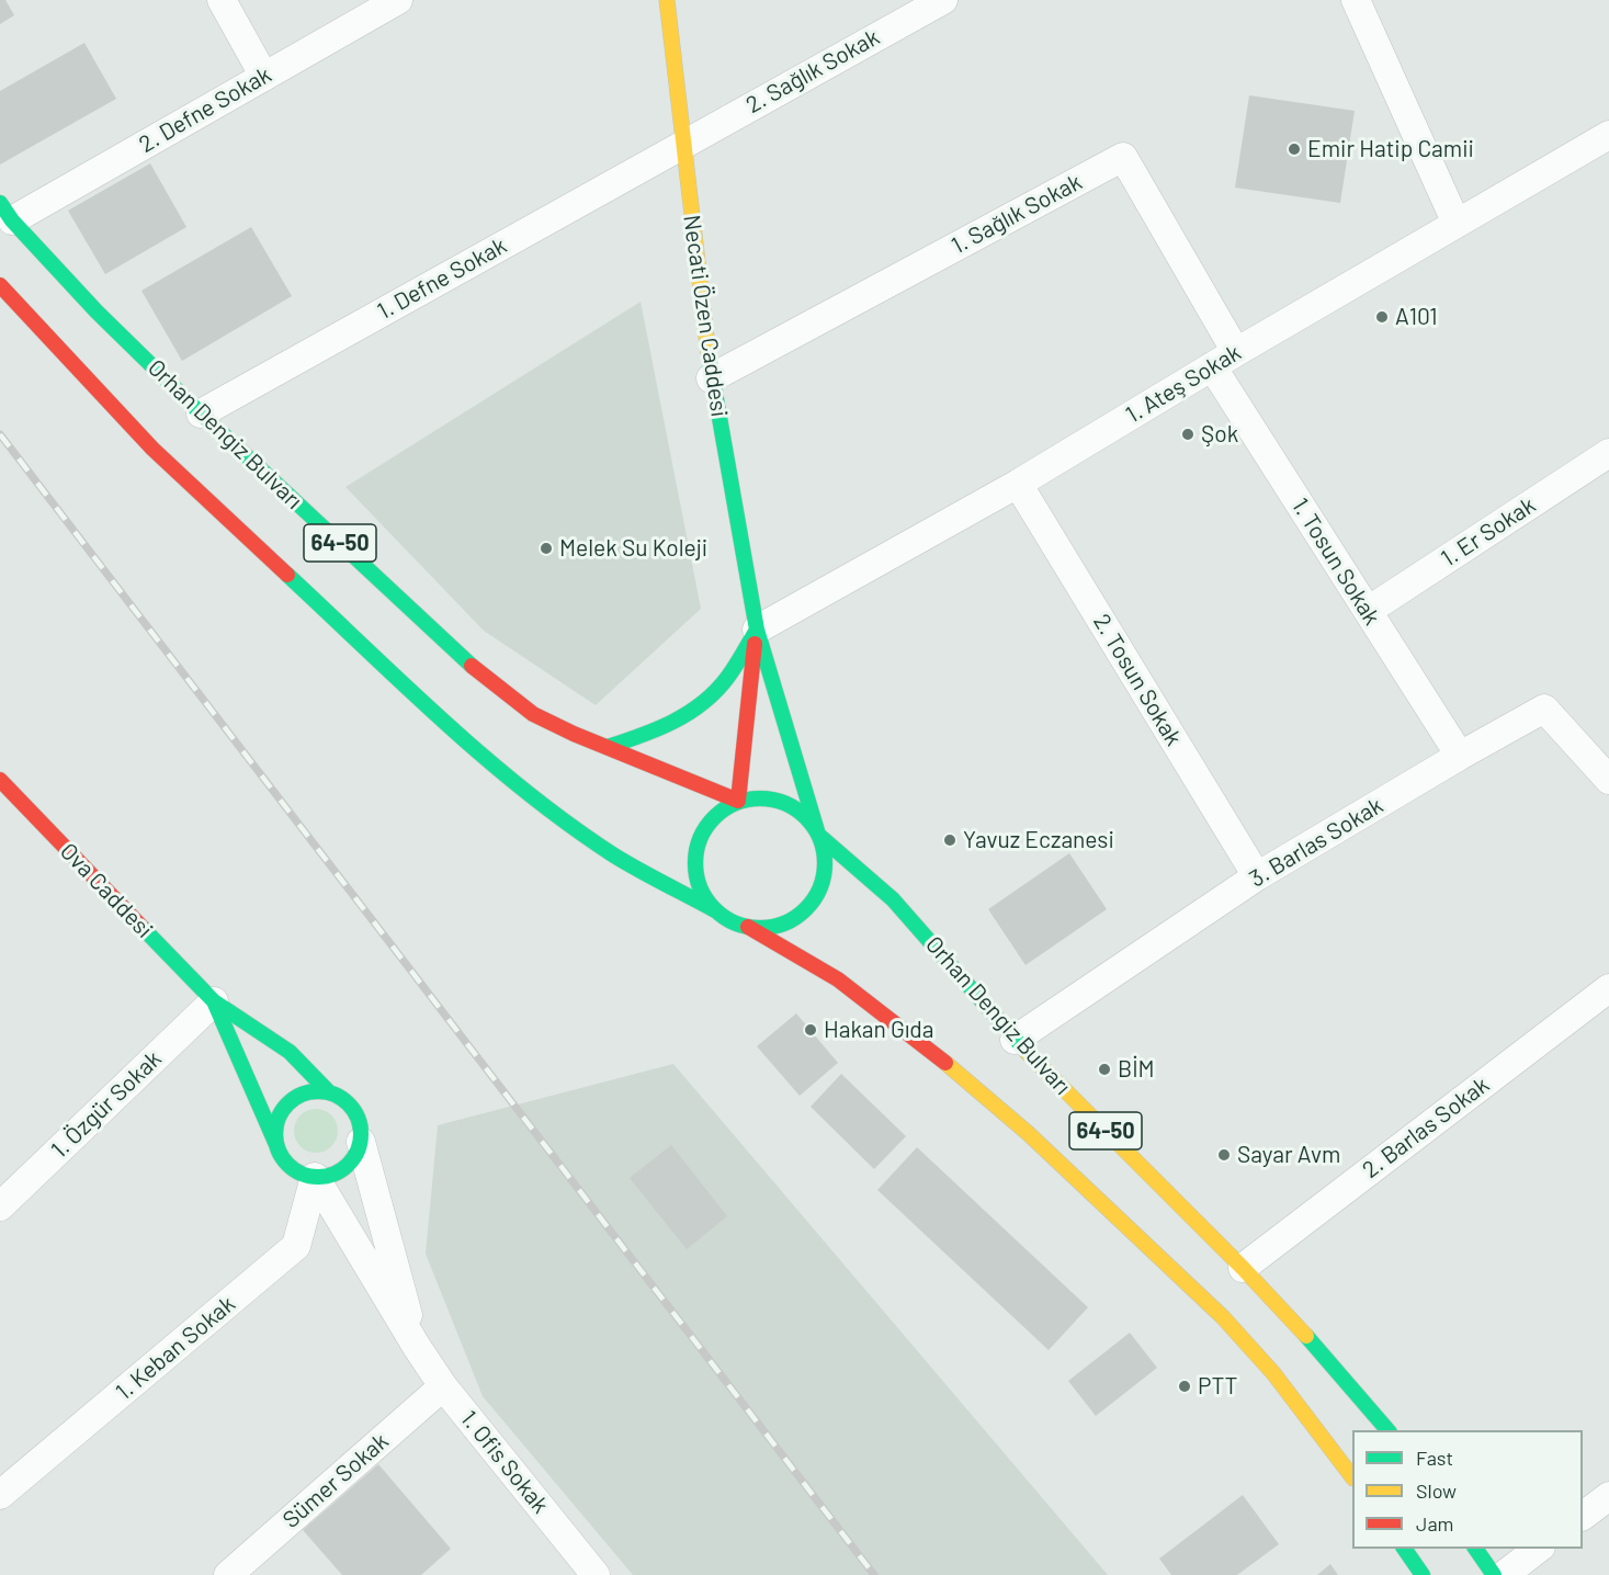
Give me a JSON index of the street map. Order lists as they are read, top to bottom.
{
  "streets": {
    "main road": [
      "Necati Özen Caddesi",
      "Orhan Dengiz Bulvarı",
      "64-50",
      "Ova Caddesi"
    ],
    "street": [
      "2. Sağlık Sokak",
      "2. Defne Sokak",
      "1. Sağlık Sokak",
      "1. Defne Sokak",
      "1. Ateş Sokak",
      "1. Er Sokak",
      "1. Tosun Sokak",
      "2. Tosun Sokak",
      "3. Barlas Sokak",
      "1. Özgür Sokak",
      "2. Barlas Sokak",
      "1. Keban Sokak",
      "1. Ofis Sokak",
      "Sümer Sokak"
    ]
  },
  "crossings": [
    ["2. Sağlık Sokak", "1. Defne Sokak"],
    ["2. Sağlık Sokak", "Necati Özen Caddesi"],
    ["2. Defne Sokak", "Orhan Dengiz Bulvarı"],
    ["1. Sağlık Sokak", "Necati Özen Caddesi"],
    ["1. Sağlık Sokak", "1. Ateş Sokak"],
    ["1. Defne Sokak", "Necati Özen Caddesi"],
    ["1. Defne Sokak", "Orhan Dengiz Bulvarı"],
    ["Necati Özen Caddesi", "1. Ateş Sokak"],
    ["1. Ateş Sokak", "1. Tosun Sokak"],
    ["1. Ateş Sokak", "2. Tosun Sokak"],
    ["Orhan Dengiz Bulvarı", "64-50"],
    ["Orhan Dengiz Bulvarı", "3. Barlas Sokak"],
    ["Orhan Dengiz Bulvarı", "2. Barlas Sokak"],
    ["1. Er Sokak", "1. Tosun Sokak"],
    ["1. Tosun Sokak", "3. Barlas Sokak"],
    ["2. Tosun Sokak", "3. Barlas Sokak"],
    ["Ova Caddesi", "1. Özgür Sokak"],
    ["1. Keban Sokak", "1. Ofis Sokak"],
    ["1. Ofis Sokak", "Sümer Sokak"]
  ],
  "places": [
    "Emir Hatip Camii",
    "A101",
    "Şok",
    "Melek Su Koleji",
    "Yavuz Eczanesi",
    "Hakan Gıda",
    "BİM",
    "Sayar Avm",
    "PTT"
  ],
  "legend": ["Fast", "Slow", "Jam"]
}
